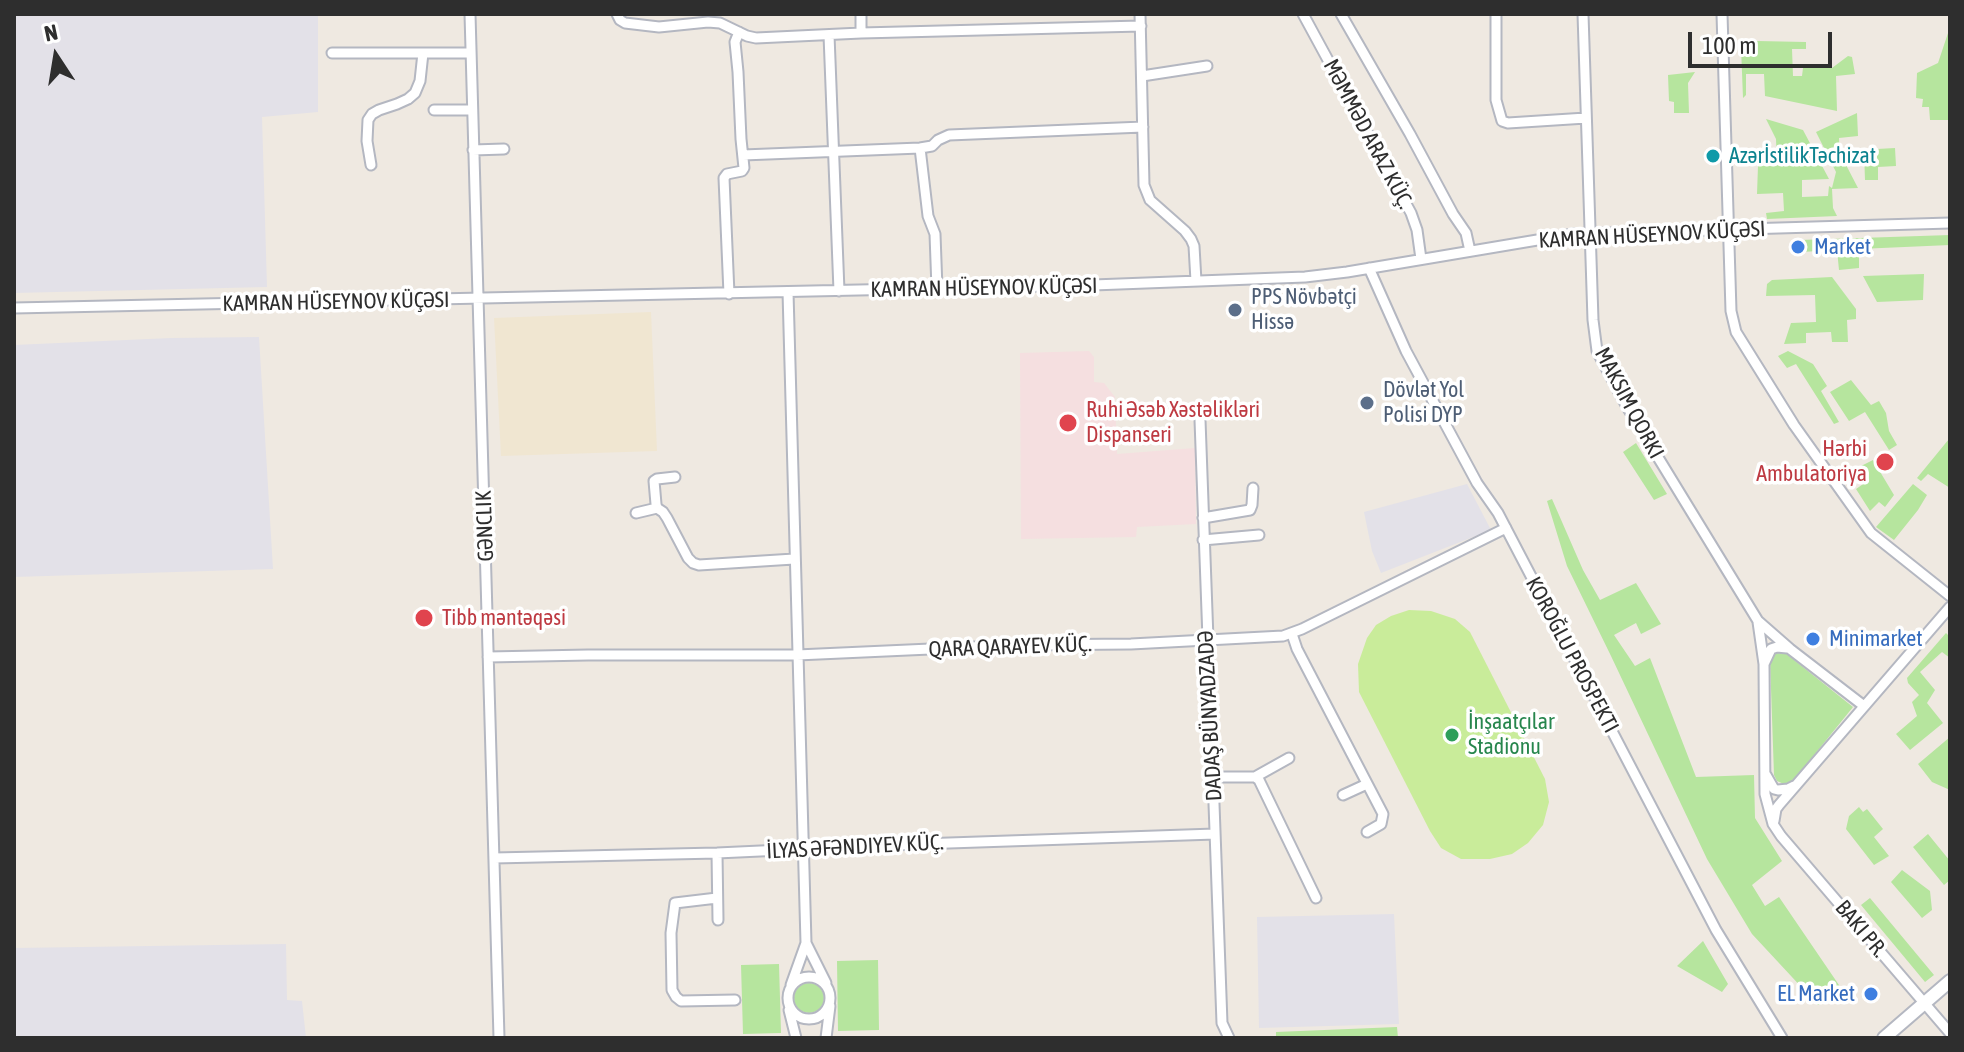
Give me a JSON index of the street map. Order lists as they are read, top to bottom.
{
  "streets": {
    "street": [
      "MƏMMƏD ARAZ KÜÇ.",
      "KAMRAN HÜSEYNOV KÜÇƏSI",
      "MAKSIM QORKI",
      "GƏNCLIK",
      "QARA QARAYEV KÜÇ.",
      "KOROĞLU PROSPEKTI",
      "DADAŞ BÜNYADZADƏ",
      "İLYAS ƏFƏNDIYEV KÜÇ."
    ]
  },
  "crossings": [
    ["MƏMMƏD ARAZ KÜÇ.", "KAMRAN HÜSEYNOV KÜÇƏSI"],
    ["KAMRAN HÜSEYNOV KÜÇƏSI", "MAKSIM QORKI"],
    ["KAMRAN HÜSEYNOV KÜÇƏSI", "GƏNCLIK"],
    ["KAMRAN HÜSEYNOV KÜÇƏSI", "KOROĞLU PROSPEKTI"],
    ["GƏNCLIK", "QARA QARAYEV KÜÇ."],
    ["GƏNCLIK", "İLYAS ƏFƏNDIYEV KÜÇ."],
    ["QARA QARAYEV KÜÇ.", "KOROĞLU PROSPEKTI"],
    ["QARA QARAYEV KÜÇ.", "DADAŞ BÜNYADZADƏ"],
    ["DADAŞ BÜNYADZADƏ", "İLYAS ƏFƏNDIYEV KÜÇ."]
  ],
  "places": [
    "AzərİstilikTəchizat",
    "Market",
    "PPS Növbətçi Hissə",
    "Dövlət Yol Polisi DYP",
    "Ruhi Əsəb Xəstəlikləri Dispanseri",
    "Hərbi Ambulatoriya",
    "Tibb məntəqəsi",
    "Minimarket",
    "İnşaatçılar Stadionu",
    "EL Market"
  ],
  "scale_bar": "100 m",
  "north": "top"
}
